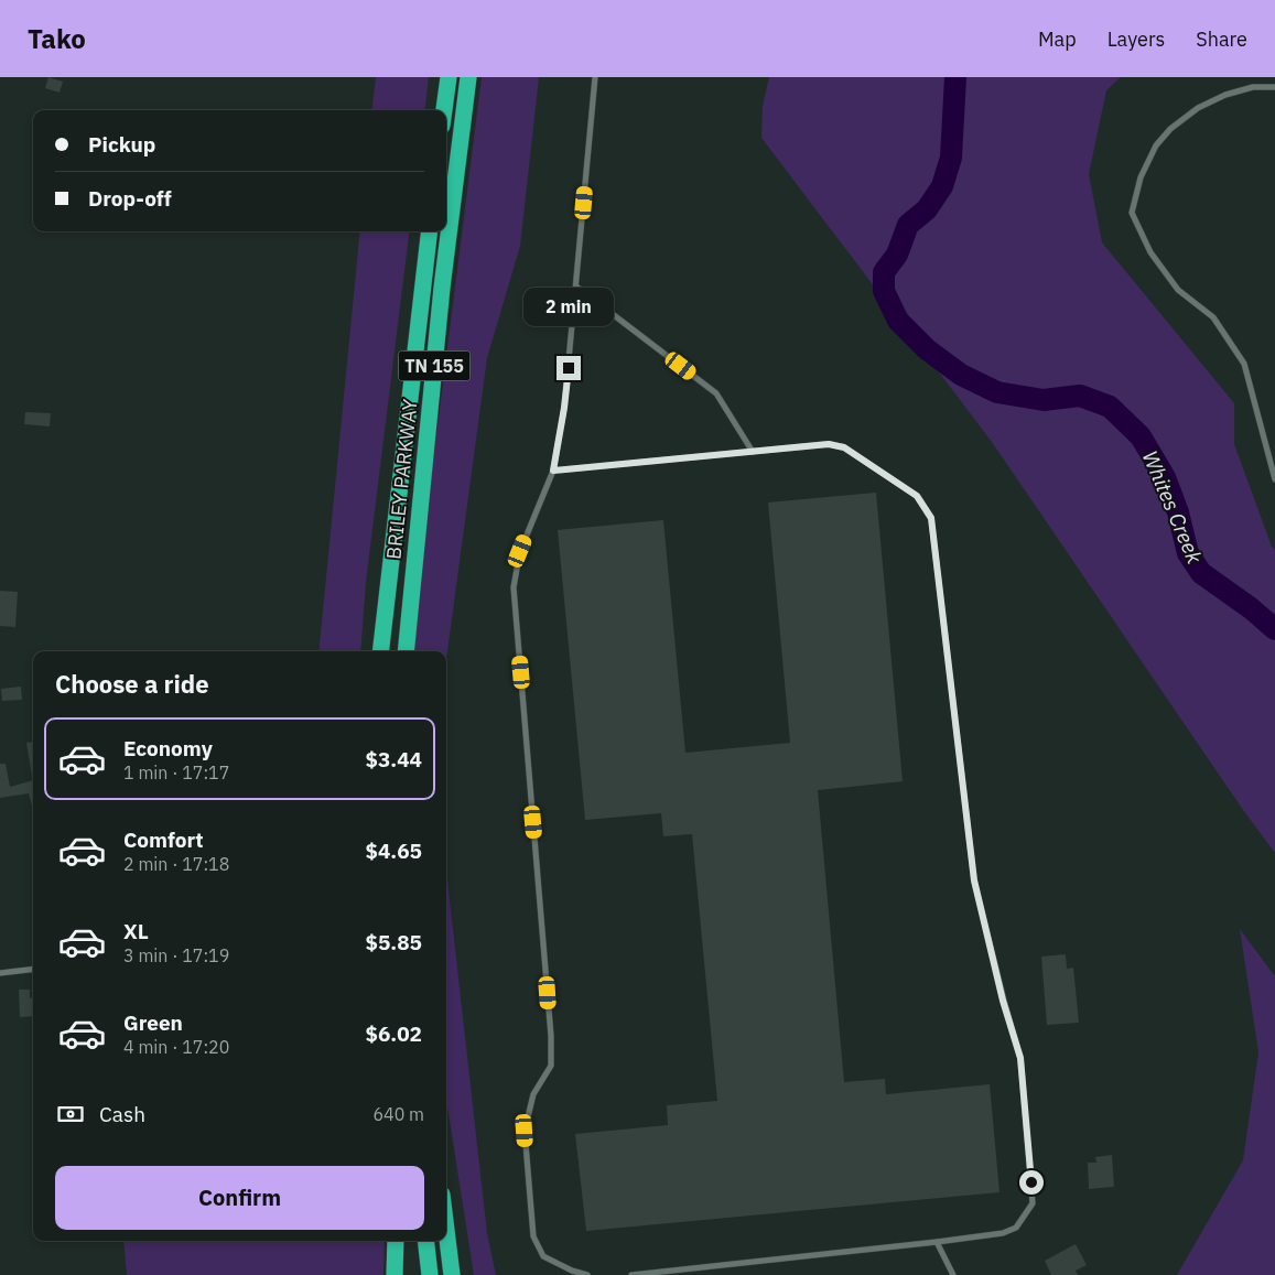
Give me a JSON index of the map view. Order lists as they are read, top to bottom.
{
  "streets": {
    "highway": ["TN 155", "BRILEY PARKWAY"]
  },
  "water": ["Whites Creek"],
  "page": {
    "header": "Tako",
    "nav": ["Map", "Layers", "Share"],
    "banner": ["Pickup", "Drop-off"],
    "bubble": "2 min",
    "heading": "Choose a ride",
    "list": [
      {
        "name": "Economy",
        "note": "1 min · 17:17",
        "value": "$3.44"
      },
      {
        "name": "Comfort",
        "note": "2 min · 17:18",
        "value": "$4.65"
      },
      {
        "name": "XL",
        "note": "3 min · 17:19",
        "value": "$5.85"
      },
      {
        "name": "Green",
        "note": "4 min · 17:20",
        "value": "$6.02"
      }
    ],
    "pay": ["Cash", "640 m"],
    "buttons": "Confirm"
  }
}
